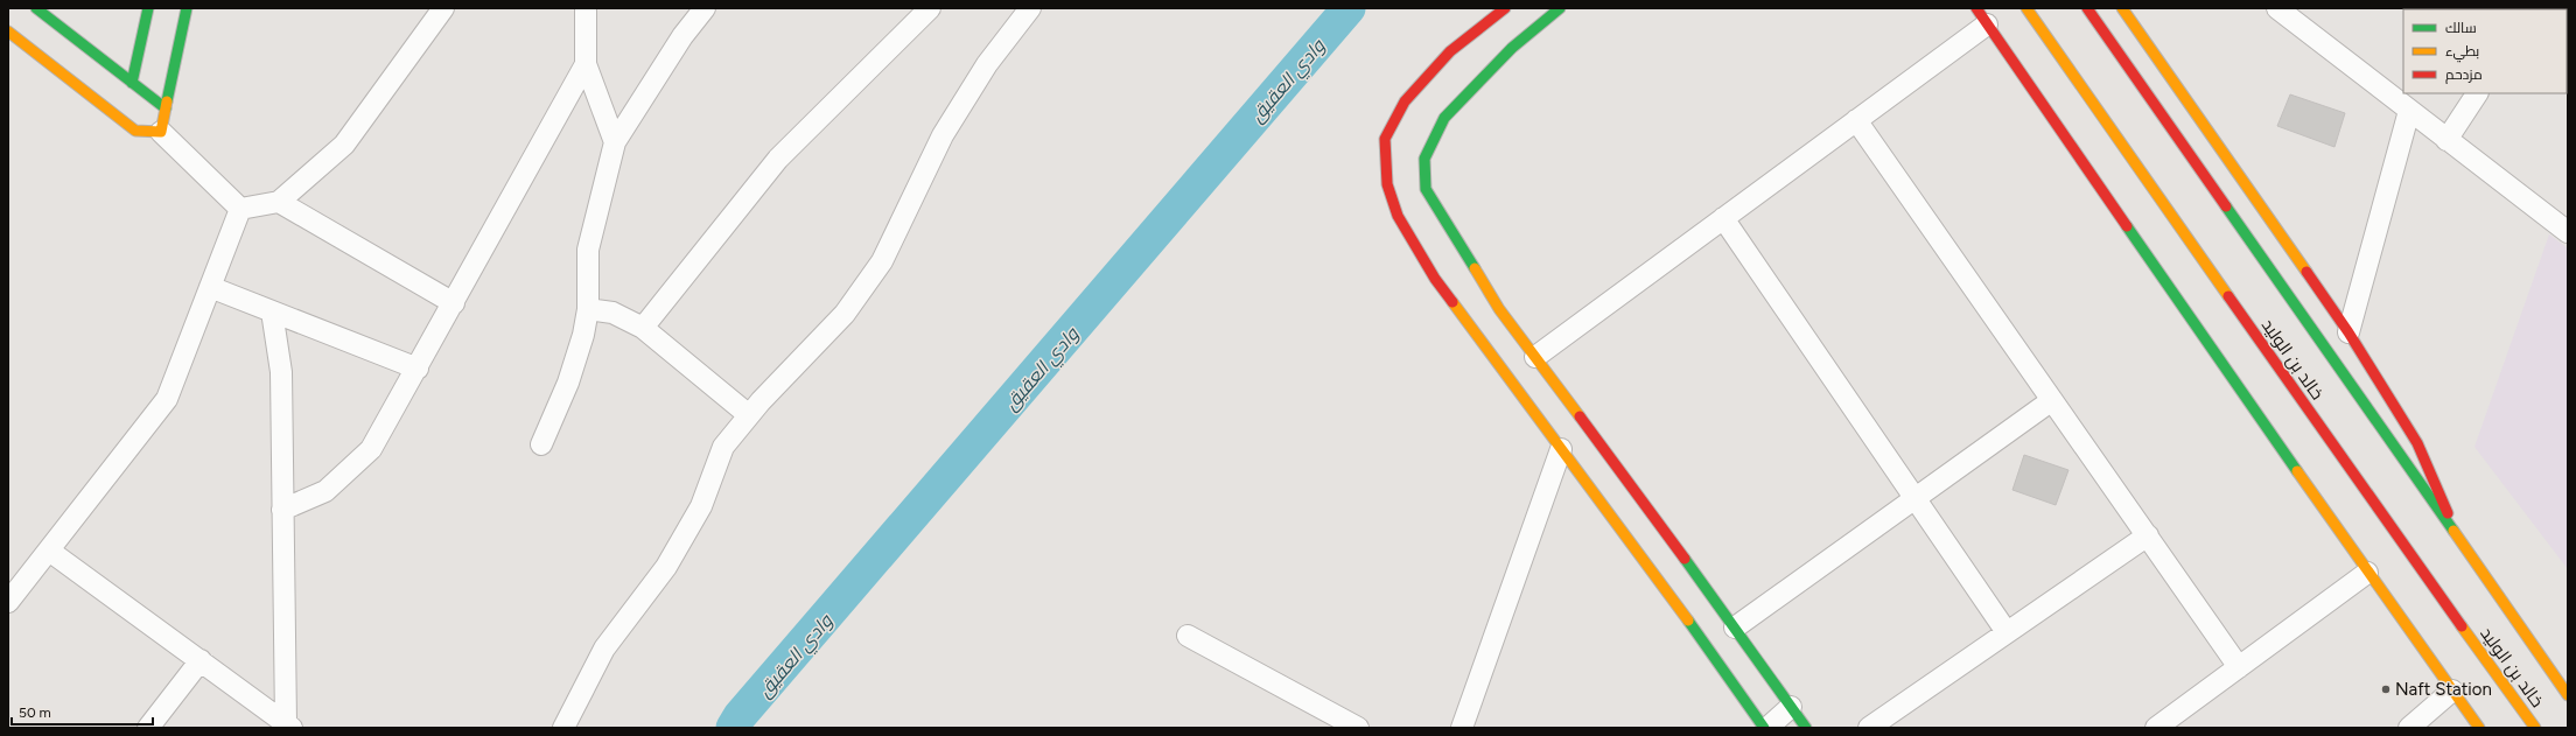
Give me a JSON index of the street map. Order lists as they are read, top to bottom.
{
  "streets": {
    "main road": ["خالد بن الوليد"]
  },
  "water": ["وادي العقيق"],
  "places": ["Naft Station"],
  "legend": ["سالك", "بطيء", "مزدحم"],
  "scale_bar": "50 m"
}
